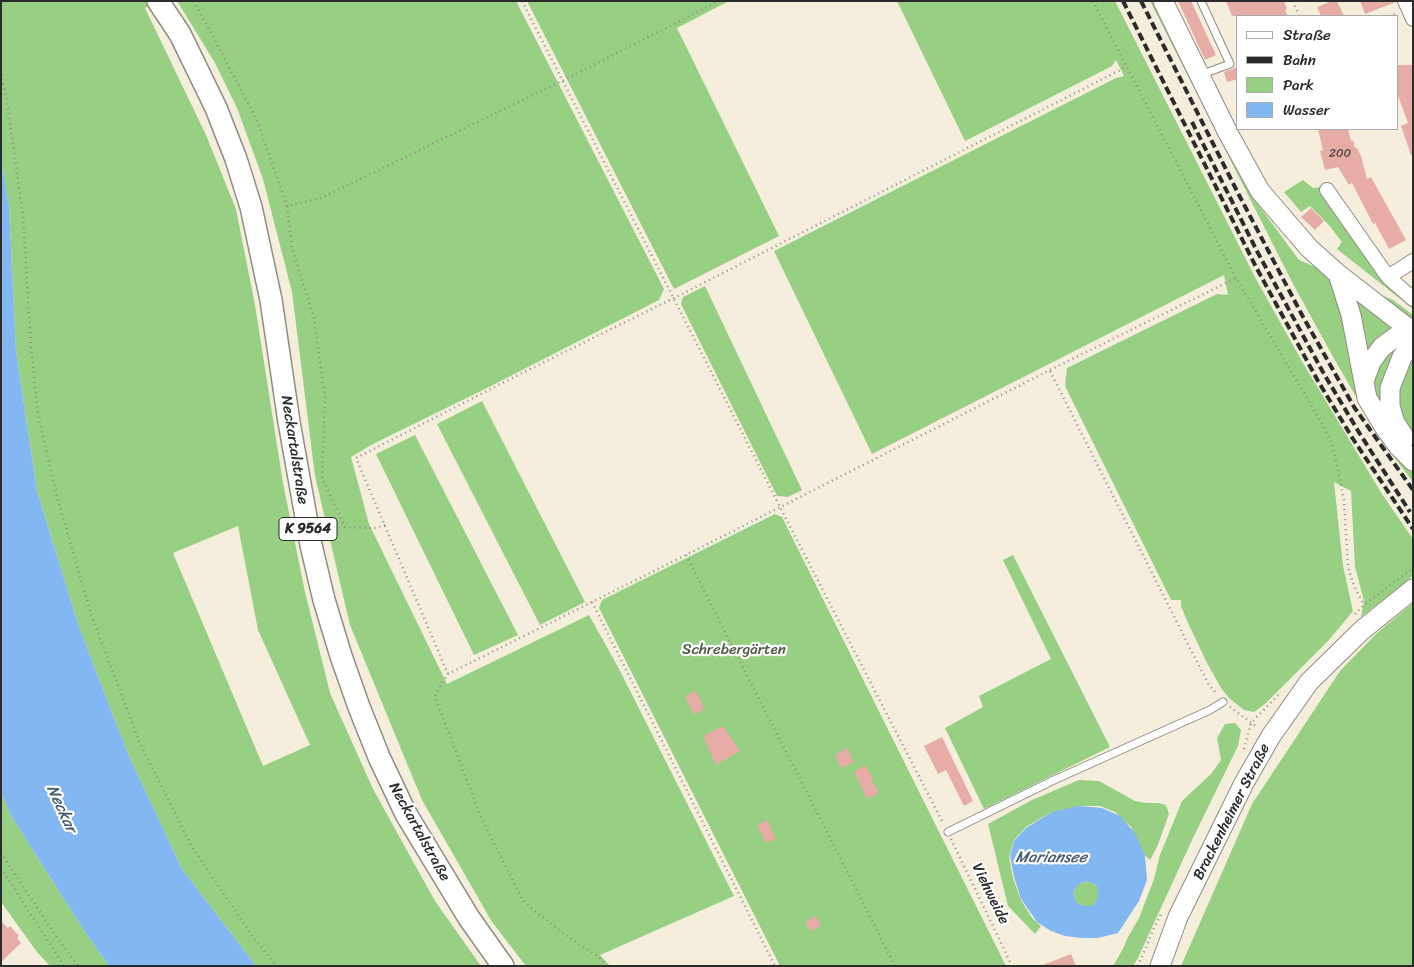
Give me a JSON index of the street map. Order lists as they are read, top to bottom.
{
  "streets": {
    "main road": ["Neckartalstraße", "K 9564", "Brackenheimer Straße"],
    "path": ["Viehweide"]
  },
  "water": ["Neckar", "Mariansee"],
  "parks": ["Schrebergärten"],
  "house_numbers": ["200"],
  "legend": [
    "Straße",
    "Bahn",
    "Park",
    "Wasser"
  ]
}
